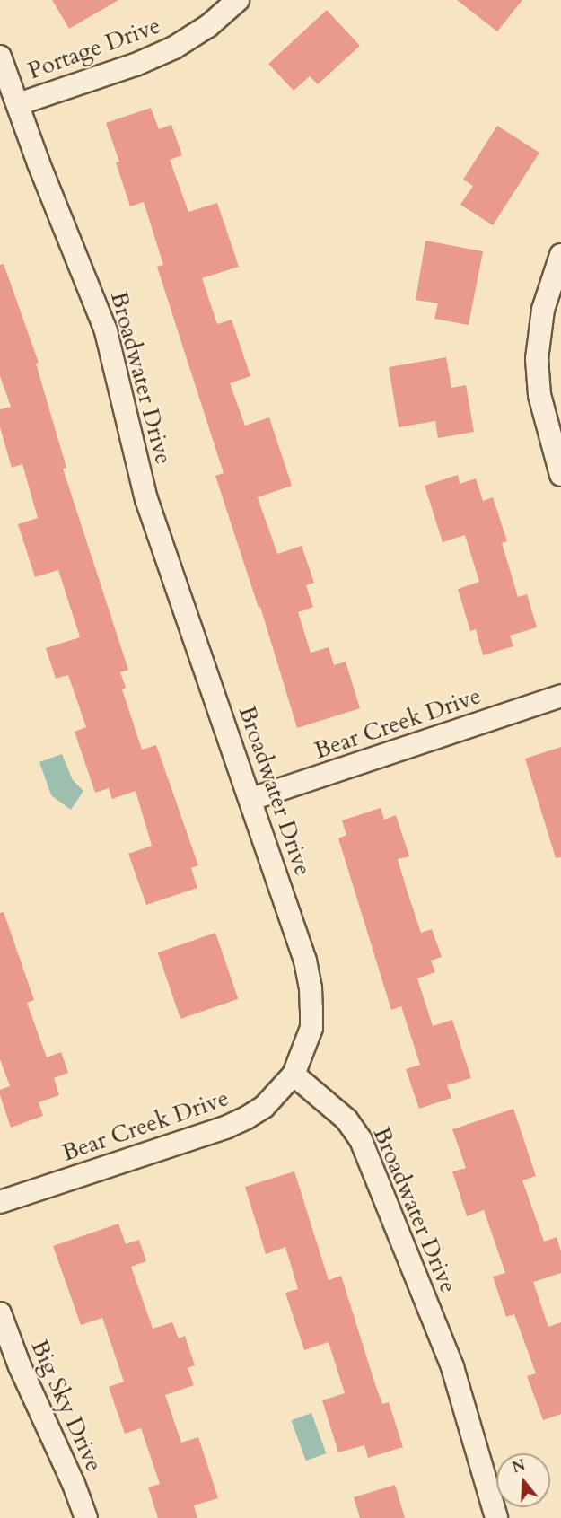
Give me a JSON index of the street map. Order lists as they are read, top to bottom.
{
  "streets": {
    "street": [
      "Portage Drive",
      "Broadwater Drive",
      "Bear Creek Drive",
      "Big Sky Drive"
    ]
  },
  "crossings": [
    ["Portage Drive", "Broadwater Drive"],
    ["Broadwater Drive", "Bear Creek Drive"]
  ],
  "north": "top"
}
